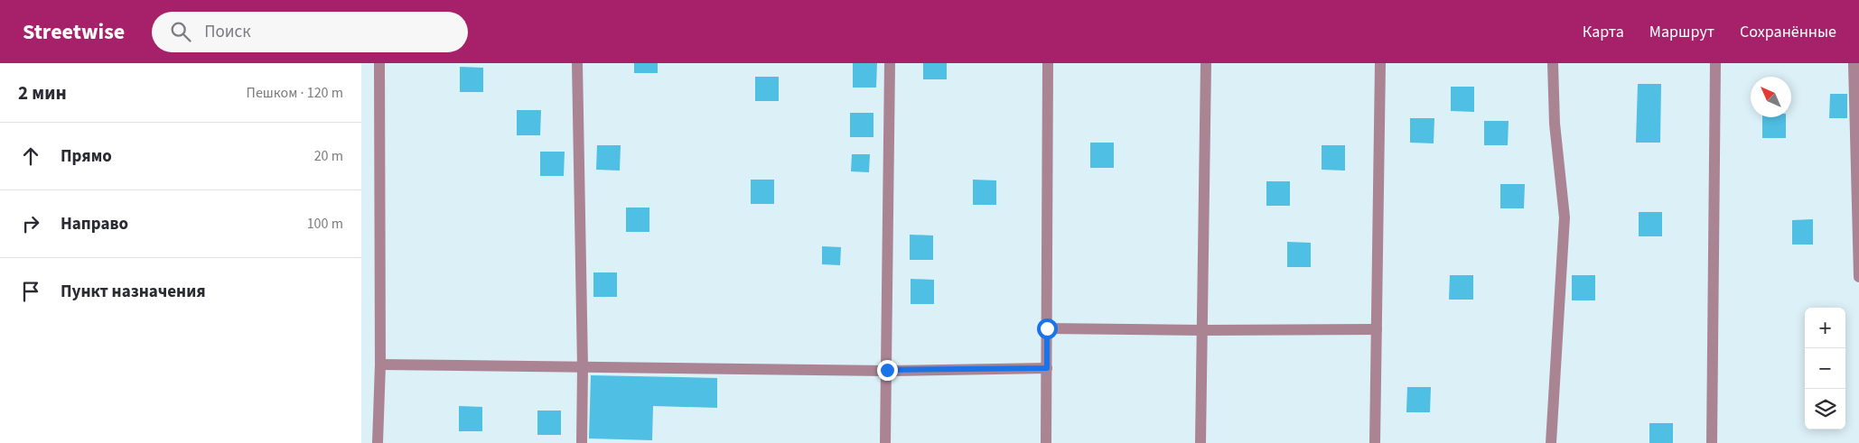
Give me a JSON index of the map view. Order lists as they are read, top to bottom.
{
  "north": "top left",
  "page": {
    "header": "Streetwise",
    "search": "Поиск",
    "nav": ["Карта", "Маршрут", "Сохранённые"],
    "heading": ["2 мин", "Пешком · 120 m"],
    "list": [
      ["Прямо", "20 m"],
      ["Направо", "100 m"],
      "Пункт назначения"
    ],
    "map_buttons": ["+", "−"]
  }
}
